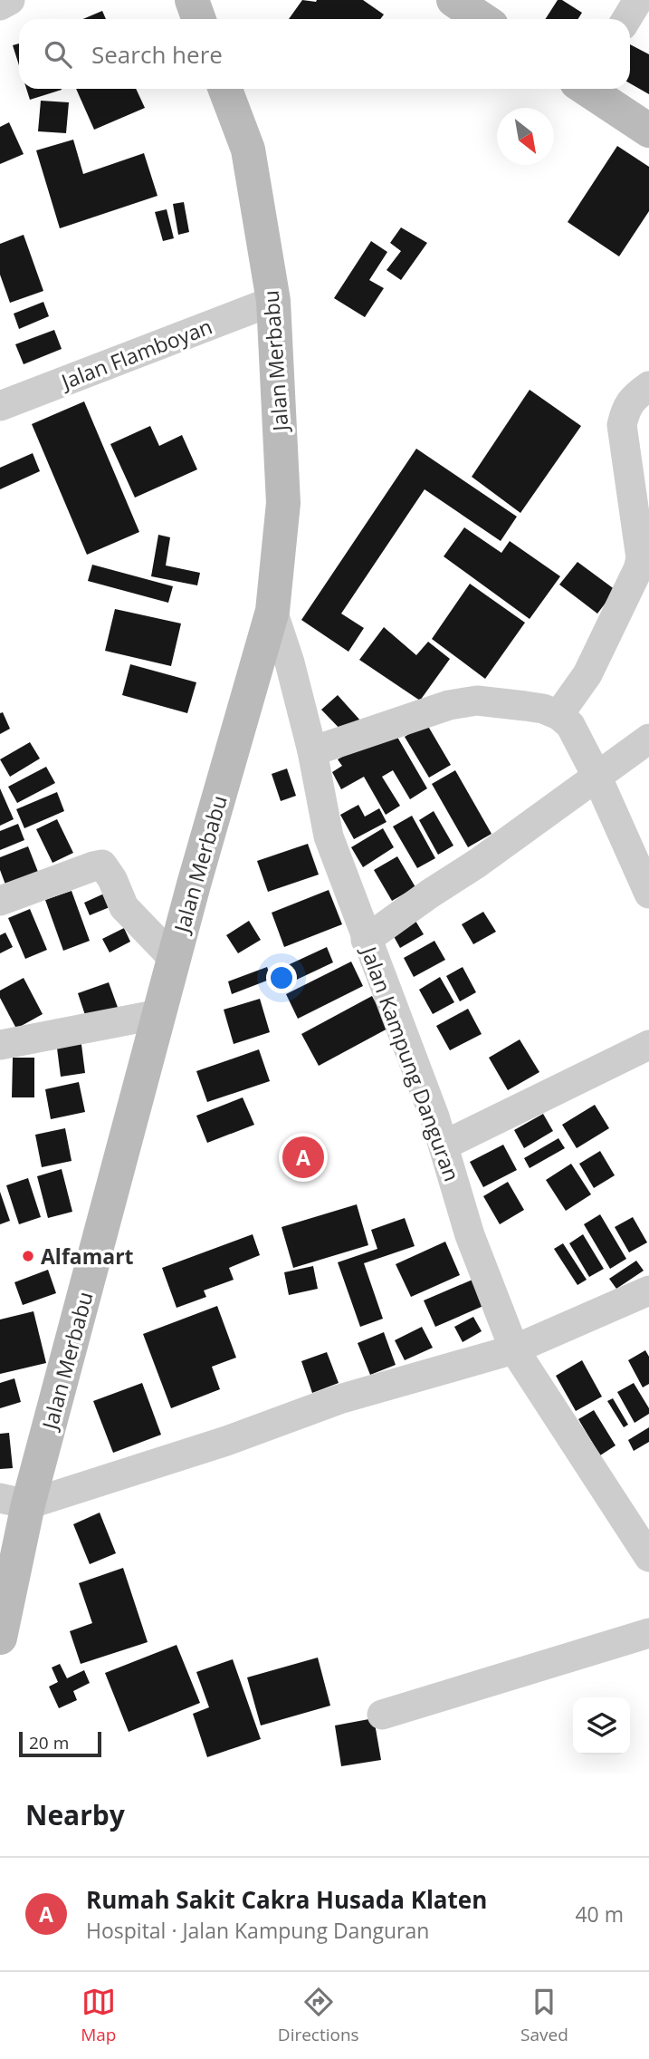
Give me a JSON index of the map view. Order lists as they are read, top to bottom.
{
  "streets": {
    "main road": ["Jalan Merbabu"],
    "street": ["Jalan Flamboyan", "Jalan Kampung Danguran"]
  },
  "crossings": [
    ["Jalan Flamboyan", "Jalan Merbabu"],
    ["Jalan Merbabu", "Jalan Kampung Danguran"]
  ],
  "places": ["Alfamart"],
  "scale_bar": "20 m",
  "north": "bottom right",
  "page": {
    "search": "Search here",
    "pins": "A",
    "scale": "20 m",
    "heading": "Nearby",
    "list": [
      {
        "mark": "A",
        "name": "Rumah Sakit Cakra Husada Klaten",
        "note": "Hospital · Jalan Kampung Danguran",
        "value": "40 m"
      }
    ],
    "nav": ["Map", "Directions", "Saved"]
  }
}
